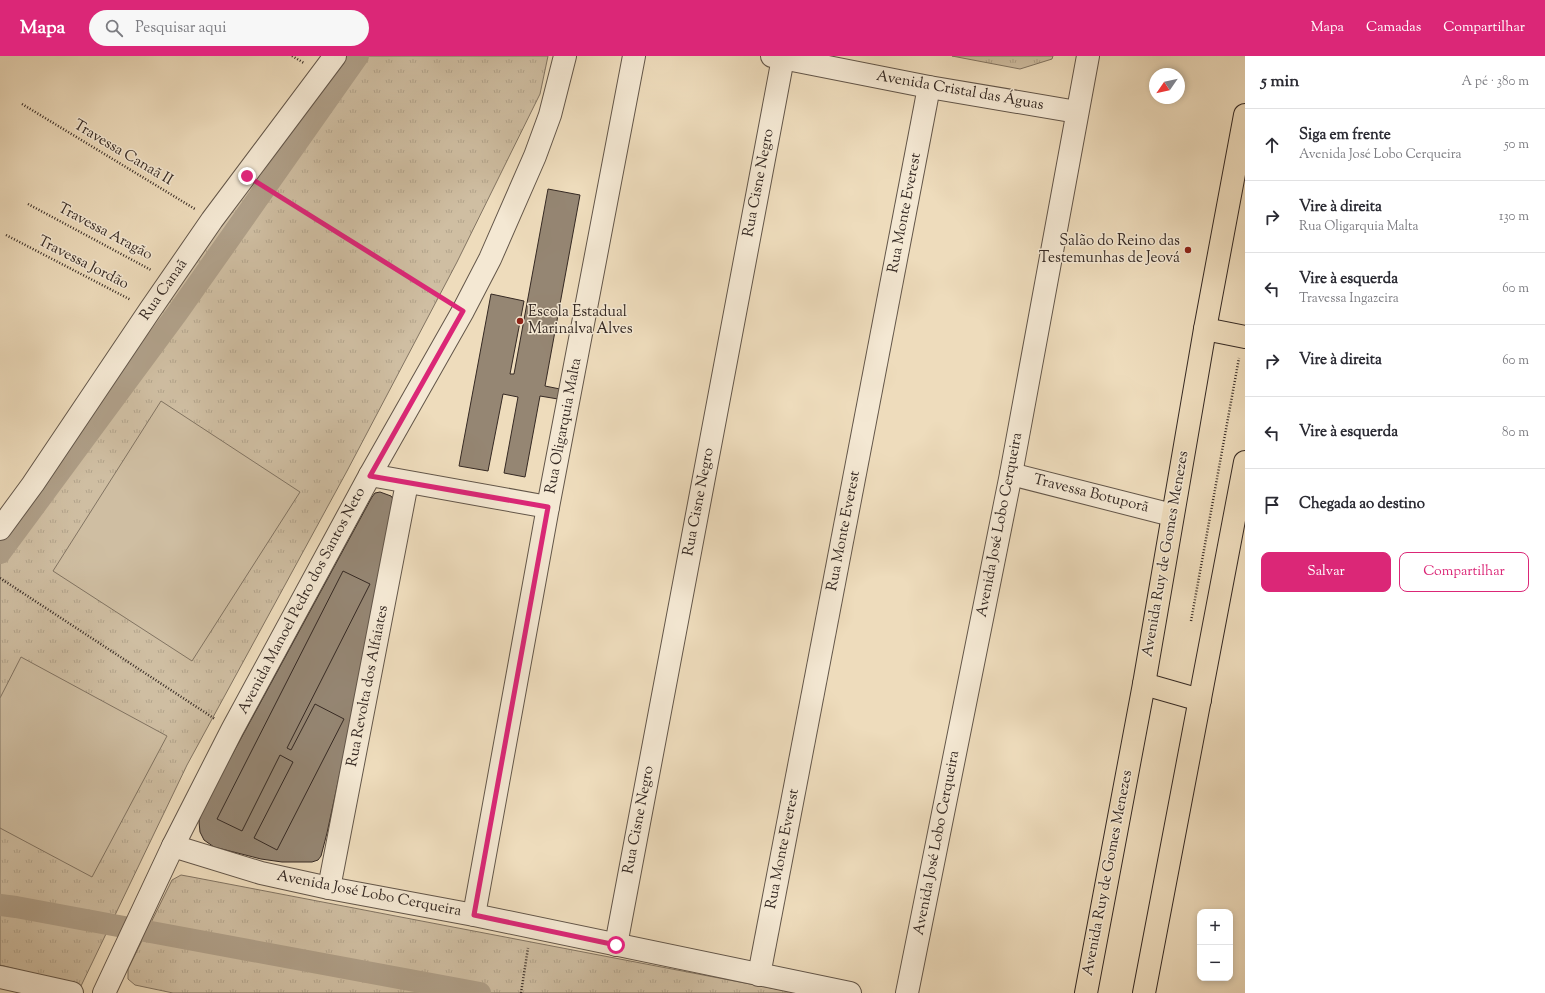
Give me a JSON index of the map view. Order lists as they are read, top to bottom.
{
  "streets": {
    "main road": ["Avenida Ruy de Gomes Menezes"],
    "street": [
      "Avenida Cristal das Águas",
      "Rua Cisne Negro",
      "Rua Monte Everest",
      "Rua Canaã",
      "Rua Oligarquia Malta",
      "Travessa Botuporã",
      "Avenida José Lobo Cerqueira",
      "Avenida Manoel Pedro dos Santos Neto",
      "Rua Revolta dos Alfaiates"
    ],
    "path": ["Travessa Canaã II", "Travessa Aragão", "Travessa Jordão"]
  },
  "crossings": [
    ["Avenida Cristal das Águas", "Rua Cisne Negro"],
    ["Avenida Cristal das Águas", "Rua Monte Everest"],
    ["Avenida Cristal das Águas", "Avenida José Lobo Cerqueira"],
    ["Travessa Canaã II", "Rua Canaã"],
    ["Rua Cisne Negro", "Avenida José Lobo Cerqueira"],
    ["Rua Monte Everest", "Avenida José Lobo Cerqueira"],
    ["Travessa Aragão", "Rua Canaã"],
    ["Travessa Jordão", "Rua Canaã"],
    ["Rua Oligarquia Malta", "Avenida José Lobo Cerqueira"],
    ["Travessa Botuporã", "Avenida José Lobo Cerqueira"],
    ["Travessa Botuporã", "Avenida Ruy de Gomes Menezes"],
    ["Avenida José Lobo Cerqueira", "Avenida Manoel Pedro dos Santos Neto"],
    ["Avenida José Lobo Cerqueira", "Rua Revolta dos Alfaiates"]
  ],
  "places": ["Salão do Reino das Testemunhas de Jeová", "Escola Estadual Marinalva Alves"],
  "north": "bottom left",
  "page": {
    "header": "Mapa",
    "search": "Pesquisar aqui",
    "nav": ["Mapa", "Camadas", "Compartilhar"],
    "heading": ["5 min", "A pé · 380 m"],
    "list": [
      ["Siga em frente", "Avenida José Lobo Cerqueira", "50 m"],
      ["Vire à direita", "Rua Oligarquia Malta", "130 m"],
      ["Vire à esquerda", "Travessa Ingazeira", "60 m"],
      ["Vire à direita", "60 m"],
      ["Vire à esquerda", "80 m"],
      "Chegada ao destino"
    ],
    "buttons": ["Salvar", "Compartilhar"],
    "map_buttons": ["+", "−"]
  }
}
